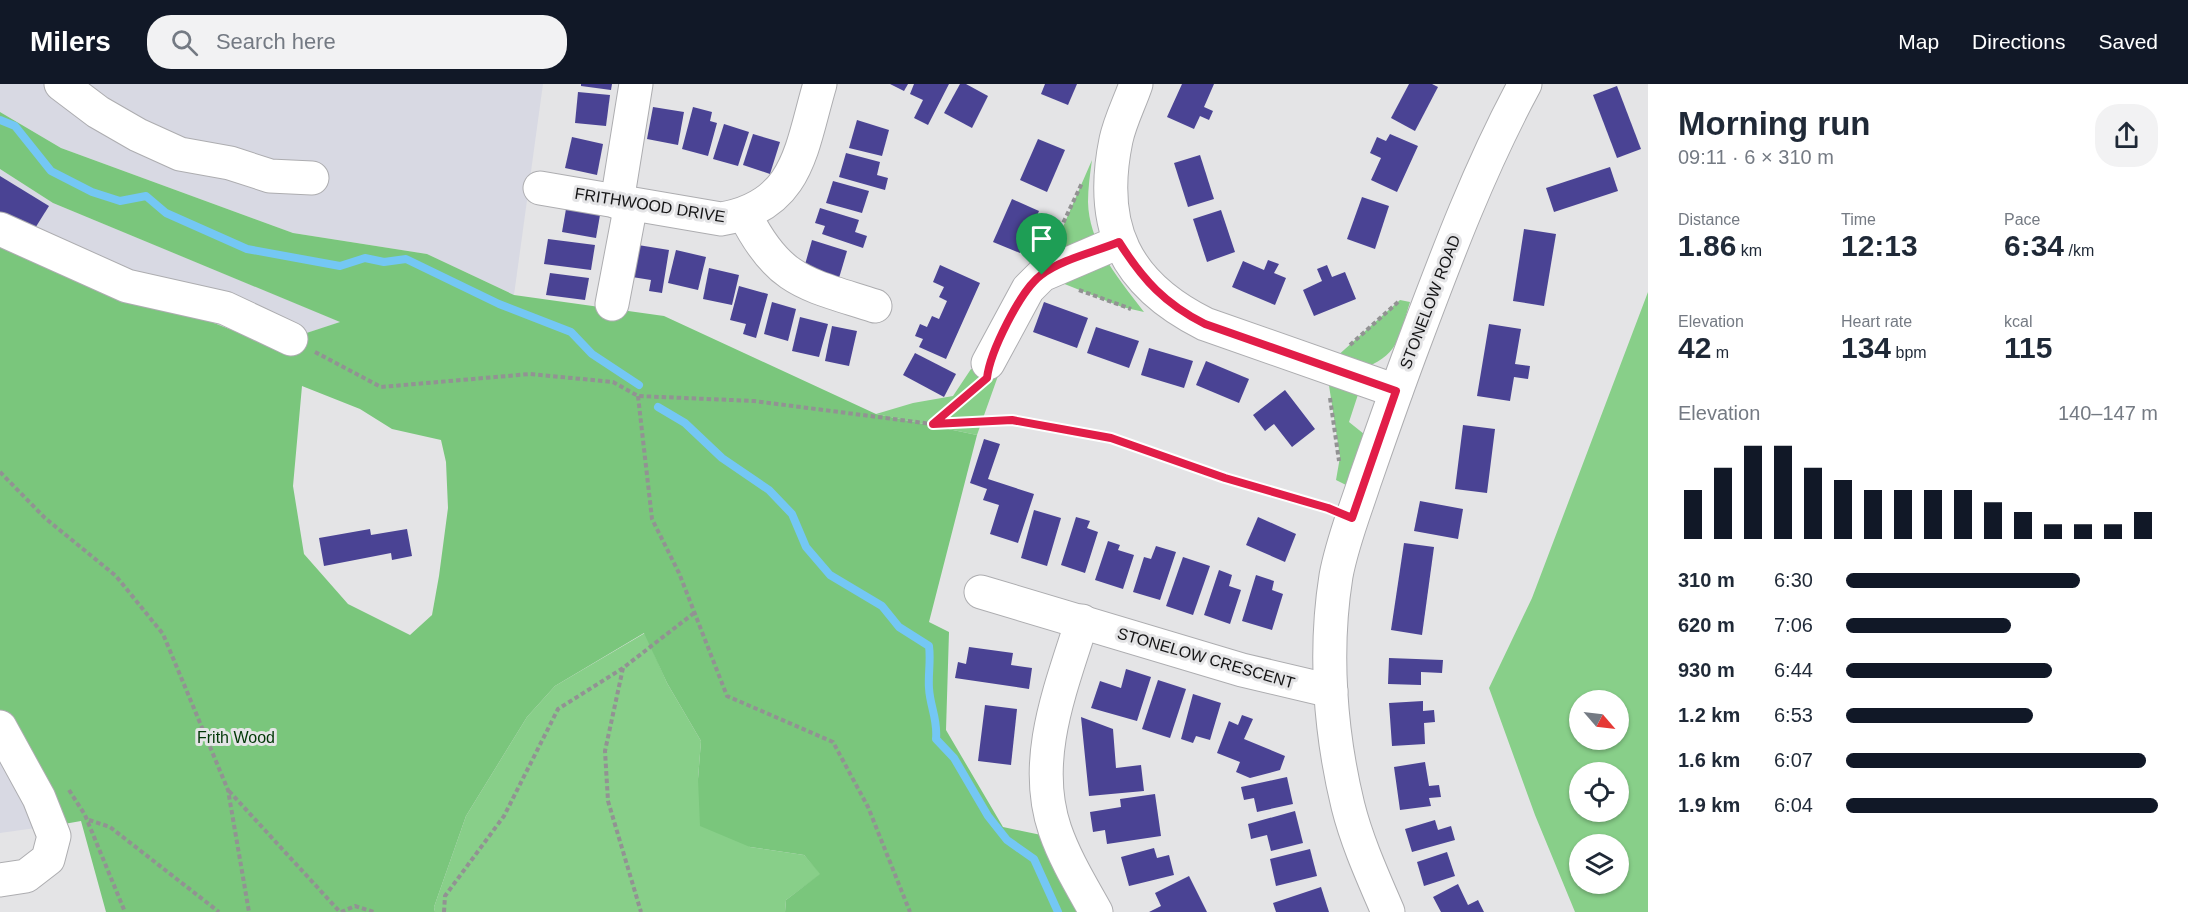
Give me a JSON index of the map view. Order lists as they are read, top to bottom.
{
  "streets": {
    "street": ["FRITHWOOD DRIVE", "STONELOW ROAD", "STONELOW CRESCENT"]
  },
  "crossings": [
    ["STONELOW ROAD", "STONELOW CRESCENT"]
  ],
  "parks": ["Frith Wood"],
  "north": "bottom right",
  "page": {
    "header": "Milers",
    "search": "Search here",
    "nav": ["Map", "Directions", "Saved"],
    "heading": ["Morning run", "09:11 · 6 × 310 m"],
    "stats": [
      ["Distance", "1.86 km"],
      ["Time", "12:13"],
      ["Pace", "6:34 /km"],
      ["Elevation", "42 m"],
      ["Heart rate", "134 bpm"],
      ["kcal", "115"]
    ],
    "chart": ["Elevation", "140–147 m"],
    "list": [
      {
        "name": "310 m",
        "note": "6:30"
      },
      {
        "name": "620 m",
        "note": "7:06"
      },
      {
        "name": "930 m",
        "note": "6:44"
      },
      {
        "name": "1.2 km",
        "note": "6:53"
      },
      {
        "name": "1.6 km",
        "note": "6:07"
      },
      {
        "name": "1.9 km",
        "note": "6:04"
      }
    ]
  }
}
